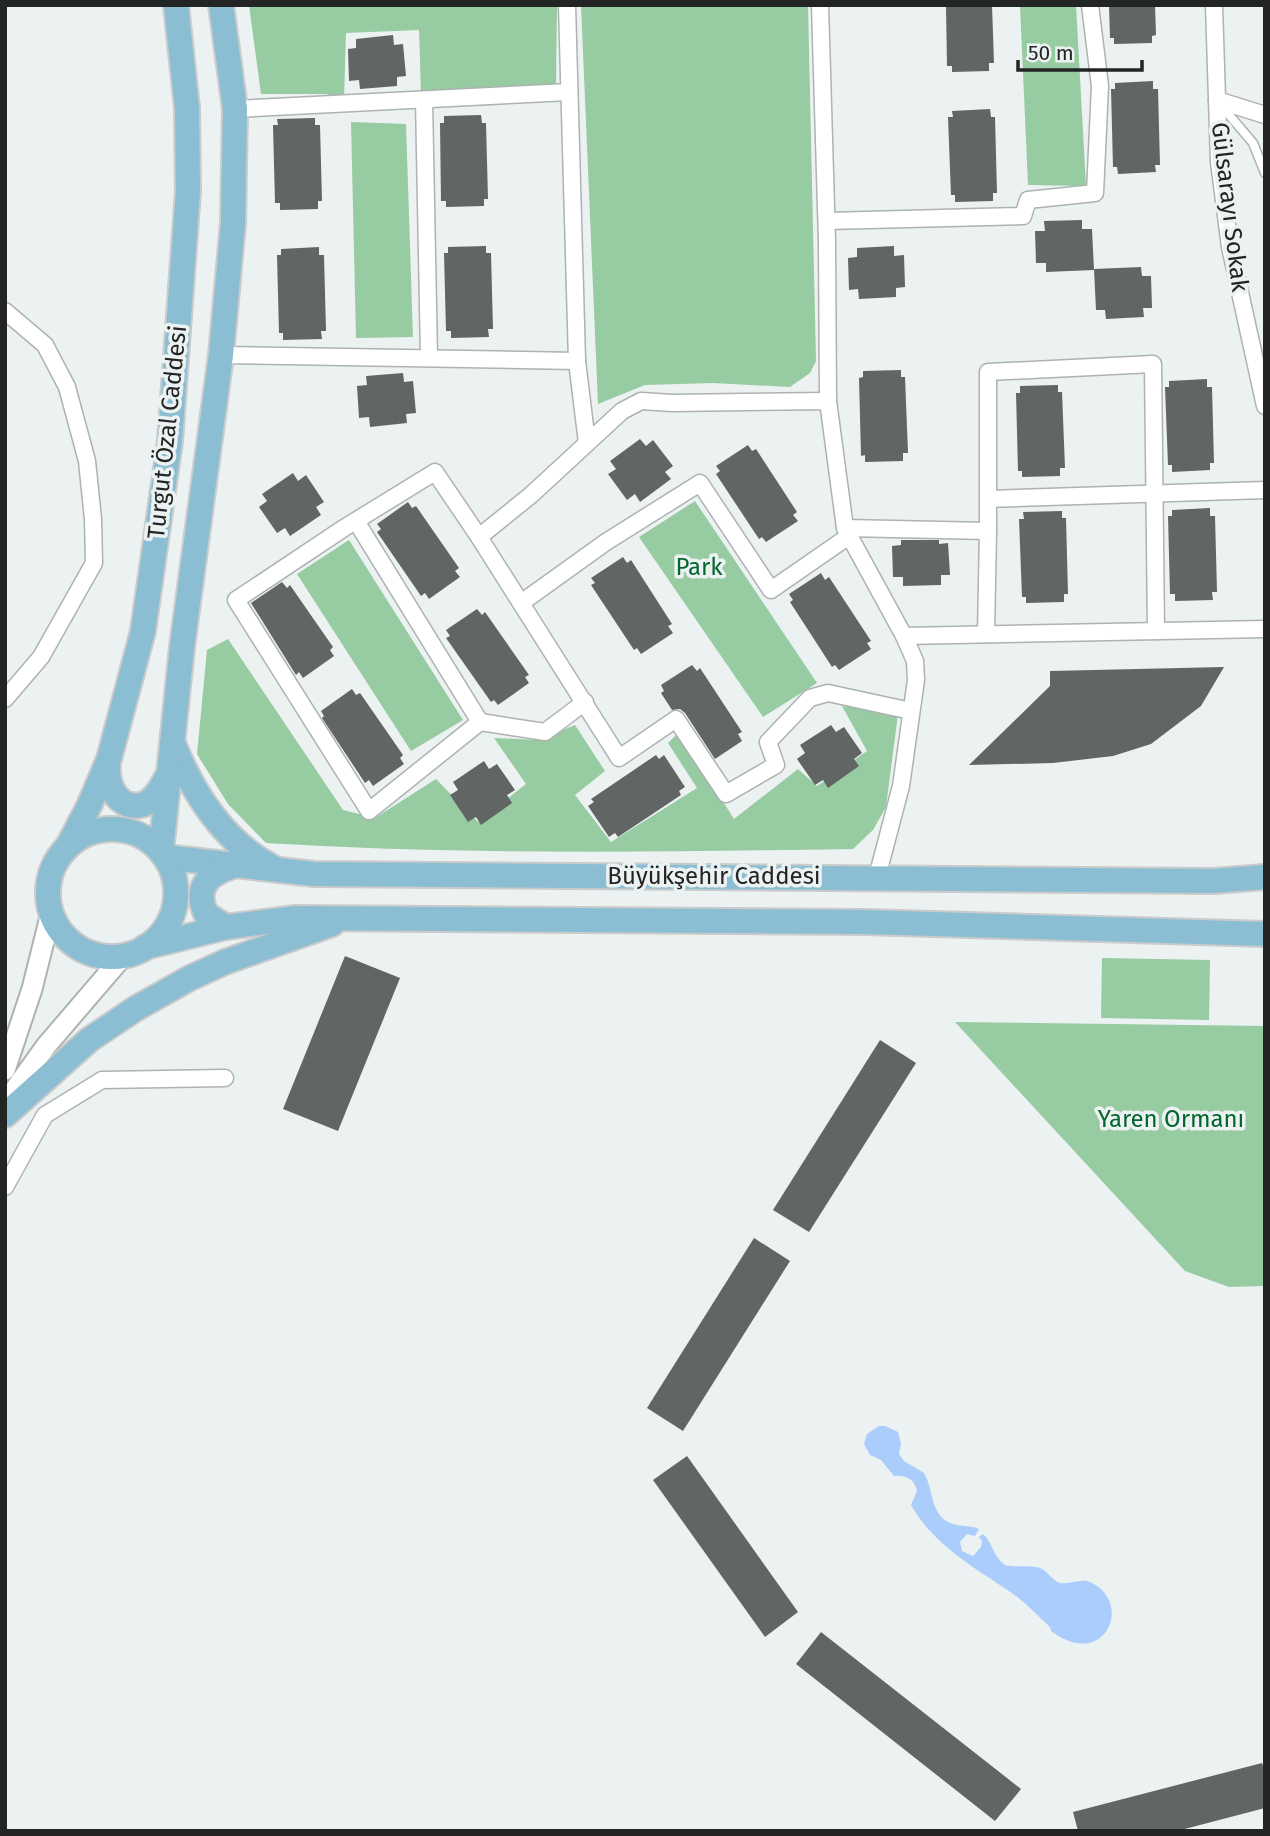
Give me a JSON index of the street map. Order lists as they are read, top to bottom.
{
  "streets": {
    "main road": ["Turgut Özal Caddesi", "Büyükşehir Caddesi"],
    "street": ["Gülsarayı Sokak"]
  },
  "crossings": [
    ["Turgut Özal Caddesi", "Büyükşehir Caddesi"]
  ],
  "parks": ["Park", "Yaren Ormanı"],
  "scale_bar": "50 m"
}
